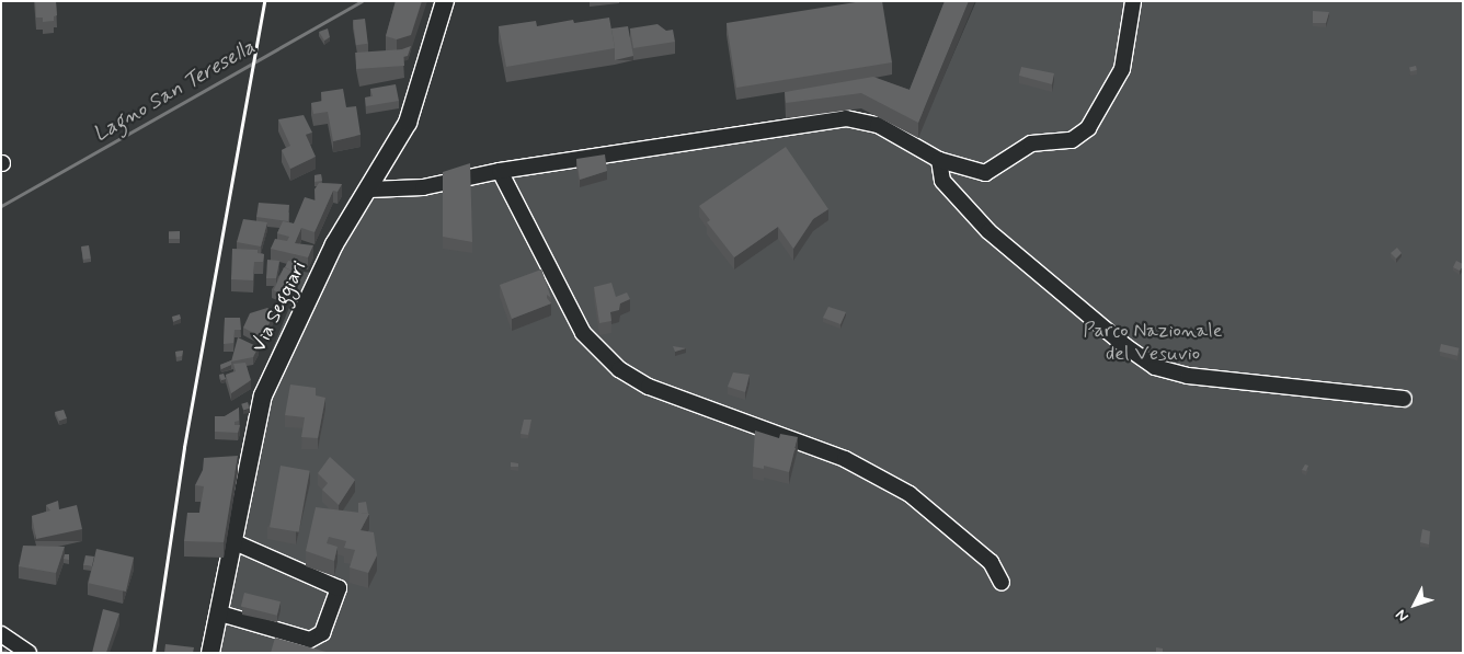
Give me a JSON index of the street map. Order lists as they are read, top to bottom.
{
  "streets": {
    "main road": ["Via Seggiari"]
  },
  "water": ["Lagno San Teresella"],
  "parks": ["Parco Nazionale del Vesuvio"],
  "north": "bottom left"
}
